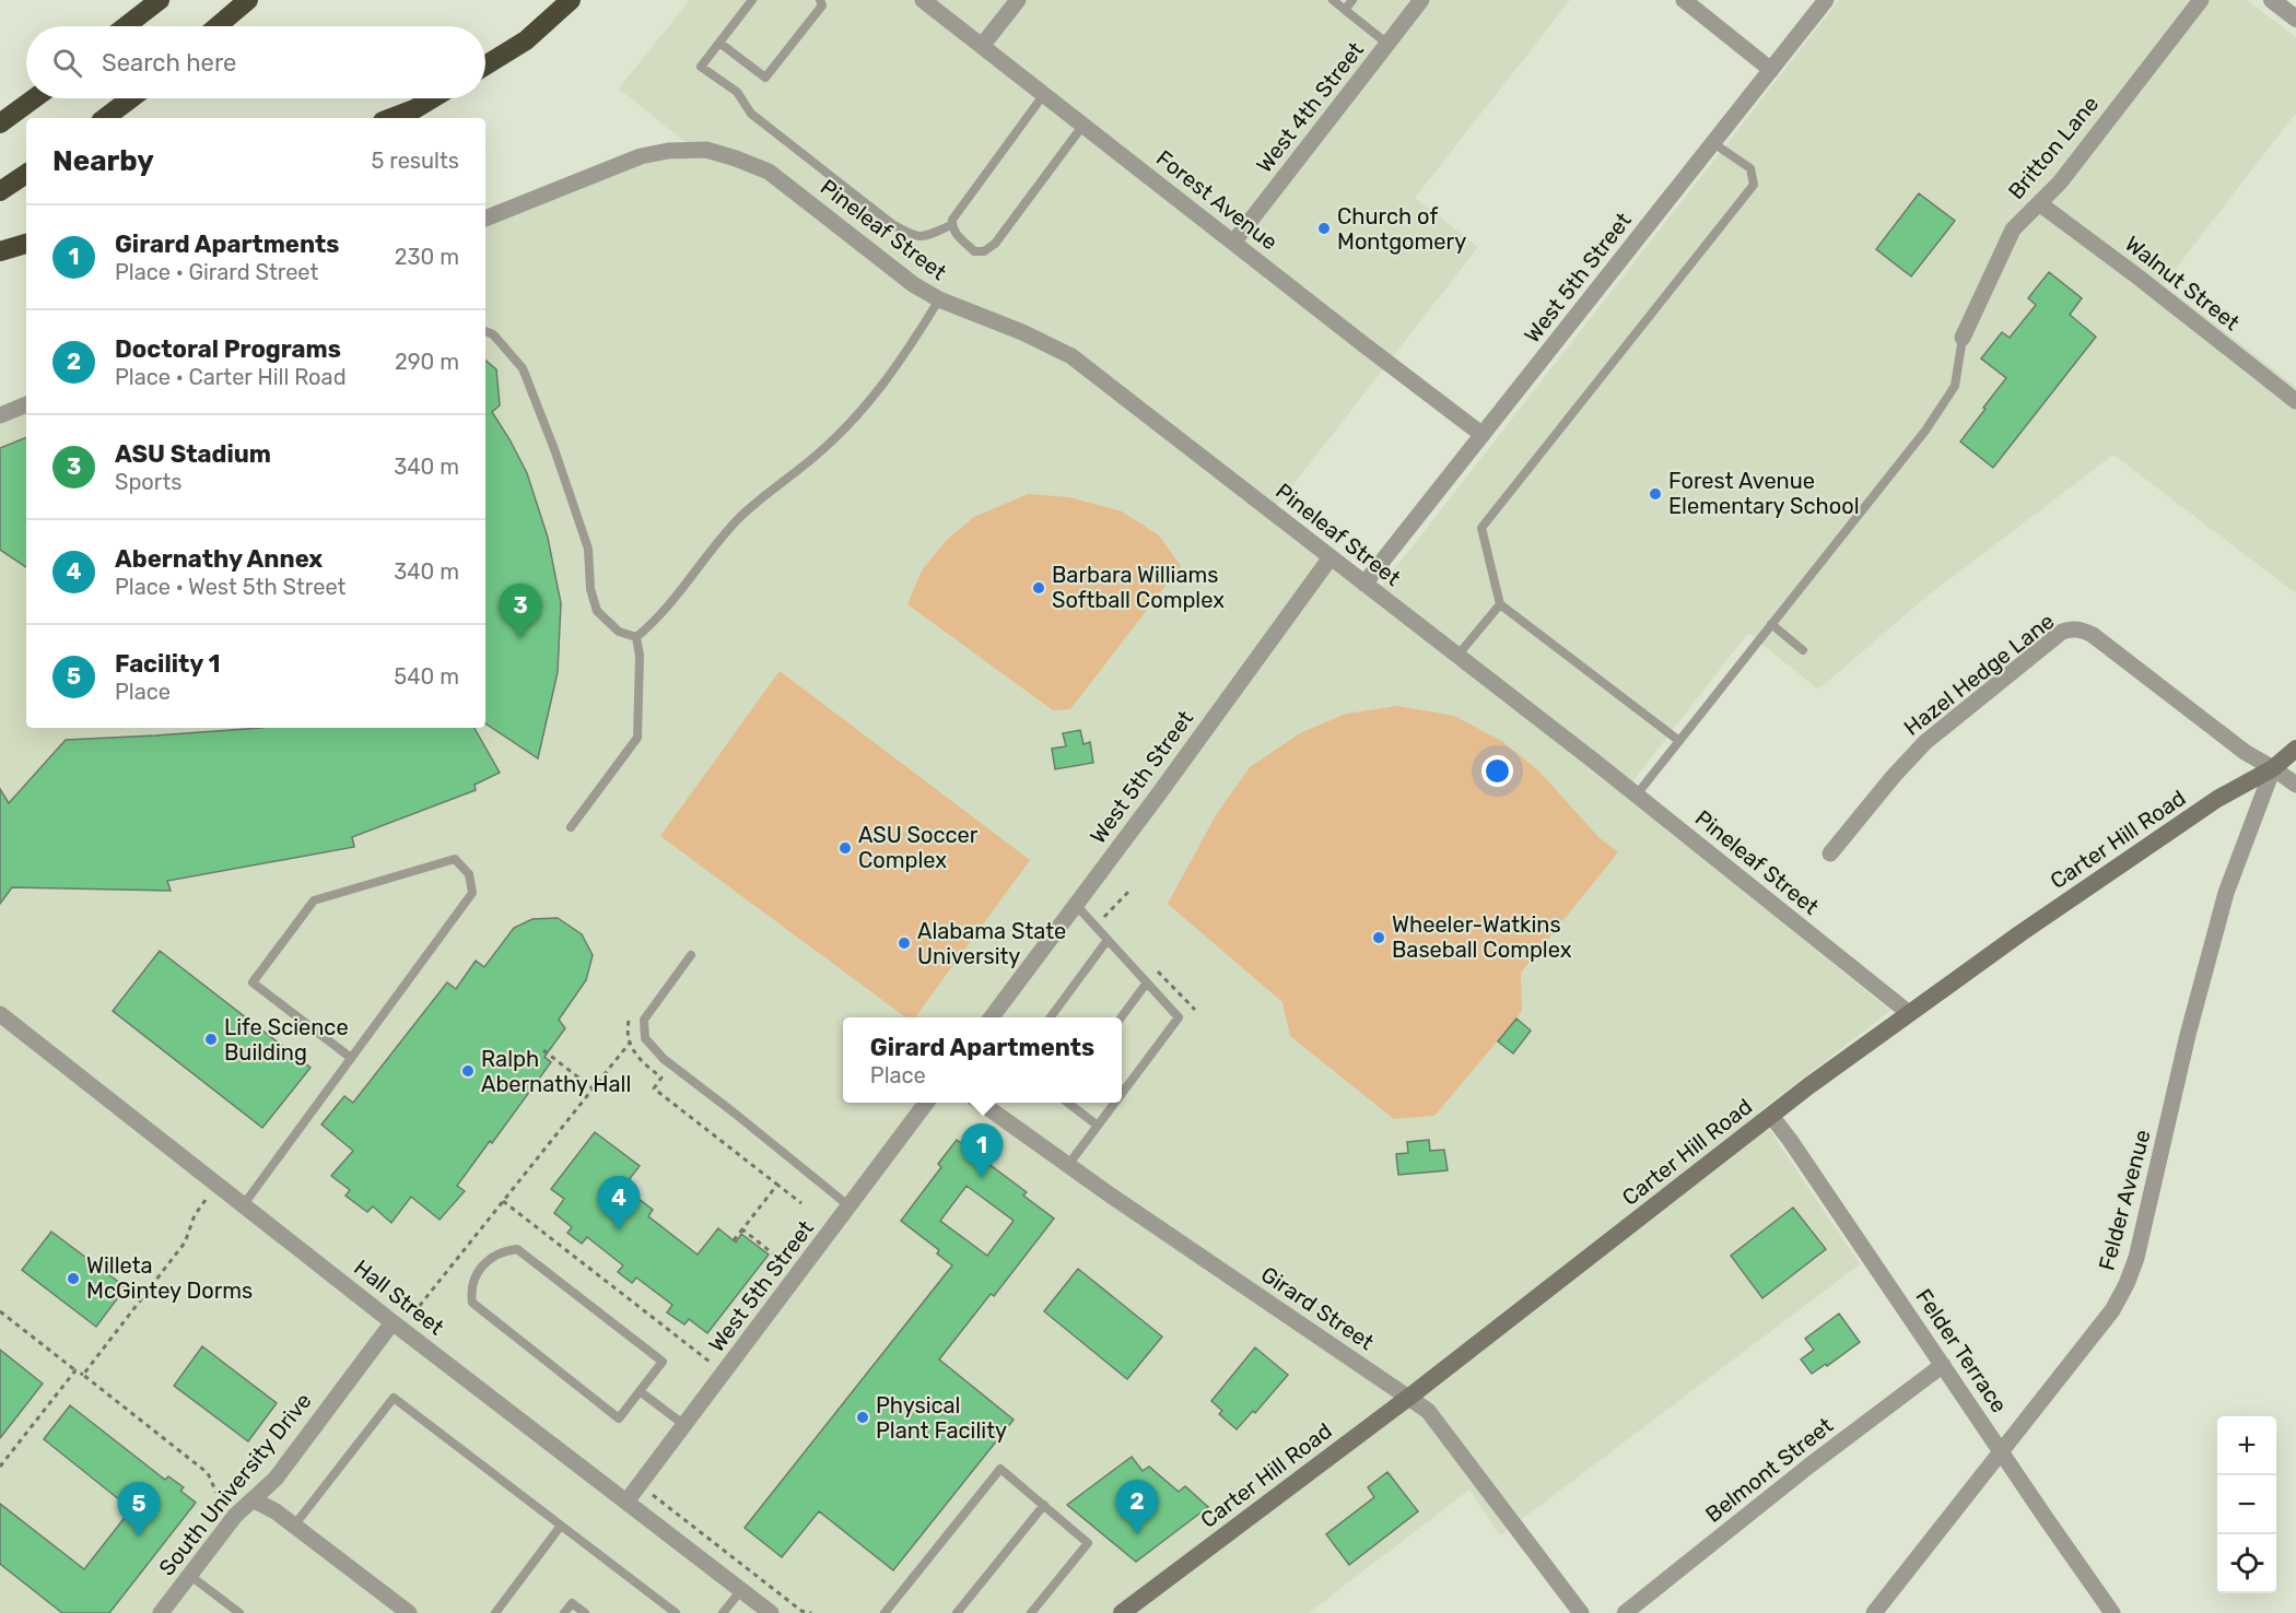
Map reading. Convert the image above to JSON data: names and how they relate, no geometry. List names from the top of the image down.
{
  "streets": {
    "main road": ["Carter Hill Road"],
    "street": [
      "West 4th Street",
      "Britton Lane",
      "Forest Avenue",
      "Pineleaf Street",
      "West 5th Street",
      "Walnut Street",
      "Hazel Hedge Lane",
      "Felder Avenue",
      "Hall Street",
      "Girard Street",
      "Felder Terrace",
      "Belmont Street",
      "South University Drive"
    ]
  },
  "crossings": [
    ["West 4th Street", "Forest Avenue"],
    ["Britton Lane", "Walnut Street"],
    ["Forest Avenue", "West 5th Street"],
    ["Pineleaf Street", "West 5th Street"],
    ["Pineleaf Street", "Carter Hill Road"],
    ["West 5th Street", "Hall Street"],
    ["Hazel Hedge Lane", "Carter Hill Road"],
    ["Hazel Hedge Lane", "Felder Avenue"],
    ["Carter Hill Road", "Felder Avenue"],
    ["Carter Hill Road", "Girard Street"],
    ["Carter Hill Road", "Felder Terrace"],
    ["Felder Avenue", "Felder Terrace"],
    ["Hall Street", "South University Drive"],
    ["Felder Terrace", "Belmont Street"]
  ],
  "places": [
    "Church of Montgomery",
    "Forest Avenue Elementary School",
    "Barbara Williams Softball Complex",
    "ASU Soccer Complex",
    "Wheeler-Watkins Baseball Complex",
    "Alabama State University",
    "Life Science Building",
    "Ralph Abernathy Hall",
    "Willeta McGintey Dorms",
    "Physical Plant Facility"
  ],
  "page": {
    "search": "Search here",
    "heading": ["Nearby", "5 results"],
    "list": [
      {
        "mark": "1",
        "name": "Girard Apartments",
        "note": "Place · Girard Street",
        "value": "230 m"
      },
      {
        "mark": "2",
        "name": "Doctoral Programs",
        "note": "Place · Carter Hill Road",
        "value": "290 m"
      },
      {
        "mark": "3",
        "name": "ASU Stadium",
        "note": "Sports",
        "value": "340 m"
      },
      {
        "mark": "4",
        "name": "Abernathy Annex",
        "note": "Place · West 5th Street",
        "value": "340 m"
      },
      {
        "mark": "5",
        "name": "Facility 1",
        "note": "Place",
        "value": "540 m"
      }
    ],
    "pins": [
      "3",
      "1",
      "4",
      "2",
      "5"
    ],
    "popup": ["Girard Apartments", "Place"],
    "map_buttons": ["+", "−"]
  }
}
